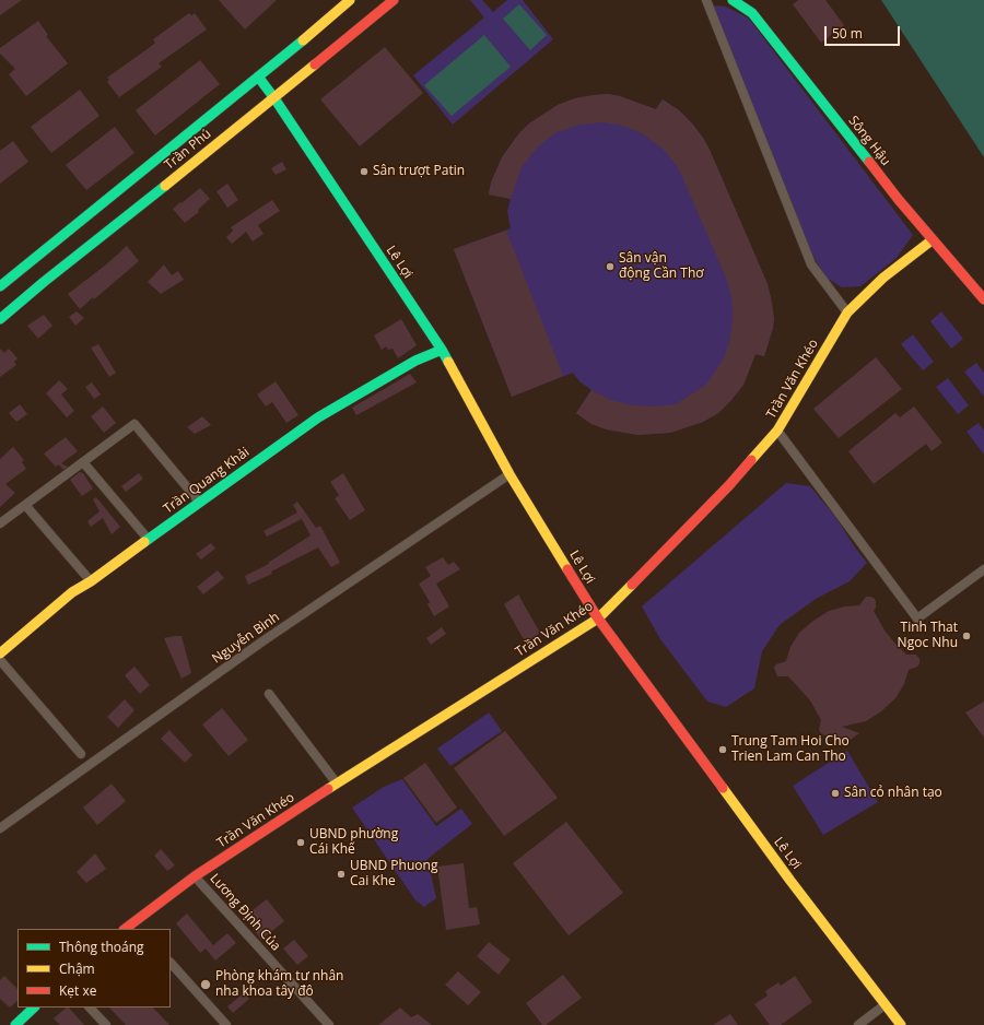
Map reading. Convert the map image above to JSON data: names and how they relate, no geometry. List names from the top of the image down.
{
  "streets": {
    "street": [
      "Sông Hậu",
      "Trần Phú",
      "Lê Lợi",
      "Trần Văn Khéo",
      "Trần Quang Khải",
      "Nguyễn Bình",
      "Lương Định Của"
    ]
  },
  "crossings": [
    ["Sông Hậu", "Trần Văn Khéo"],
    ["Trần Phú", "Lê Lợi"],
    ["Lê Lợi", "Trần Văn Khéo"],
    ["Lê Lợi", "Trần Quang Khải"],
    ["Lê Lợi", "Nguyễn Bình"],
    ["Trần Văn Khéo", "Lương Định Của"]
  ],
  "places": [
    "Sân trượt Patin",
    "Sân vận động Cần Thơ",
    "Tinh That Ngoc Nhu",
    "Trung Tam Hoi Cho Trien Lam Can Tho",
    "Sân cỏ nhân tạo",
    "UBND phường Cái Khế",
    "UBND Phuong Cai Khe",
    "Phòng khám tư nhân nha khoa tây đô"
  ],
  "legend": ["Thông thoáng", "Chậm", "Kẹt xe"],
  "scale_bar": "50 m"
}
